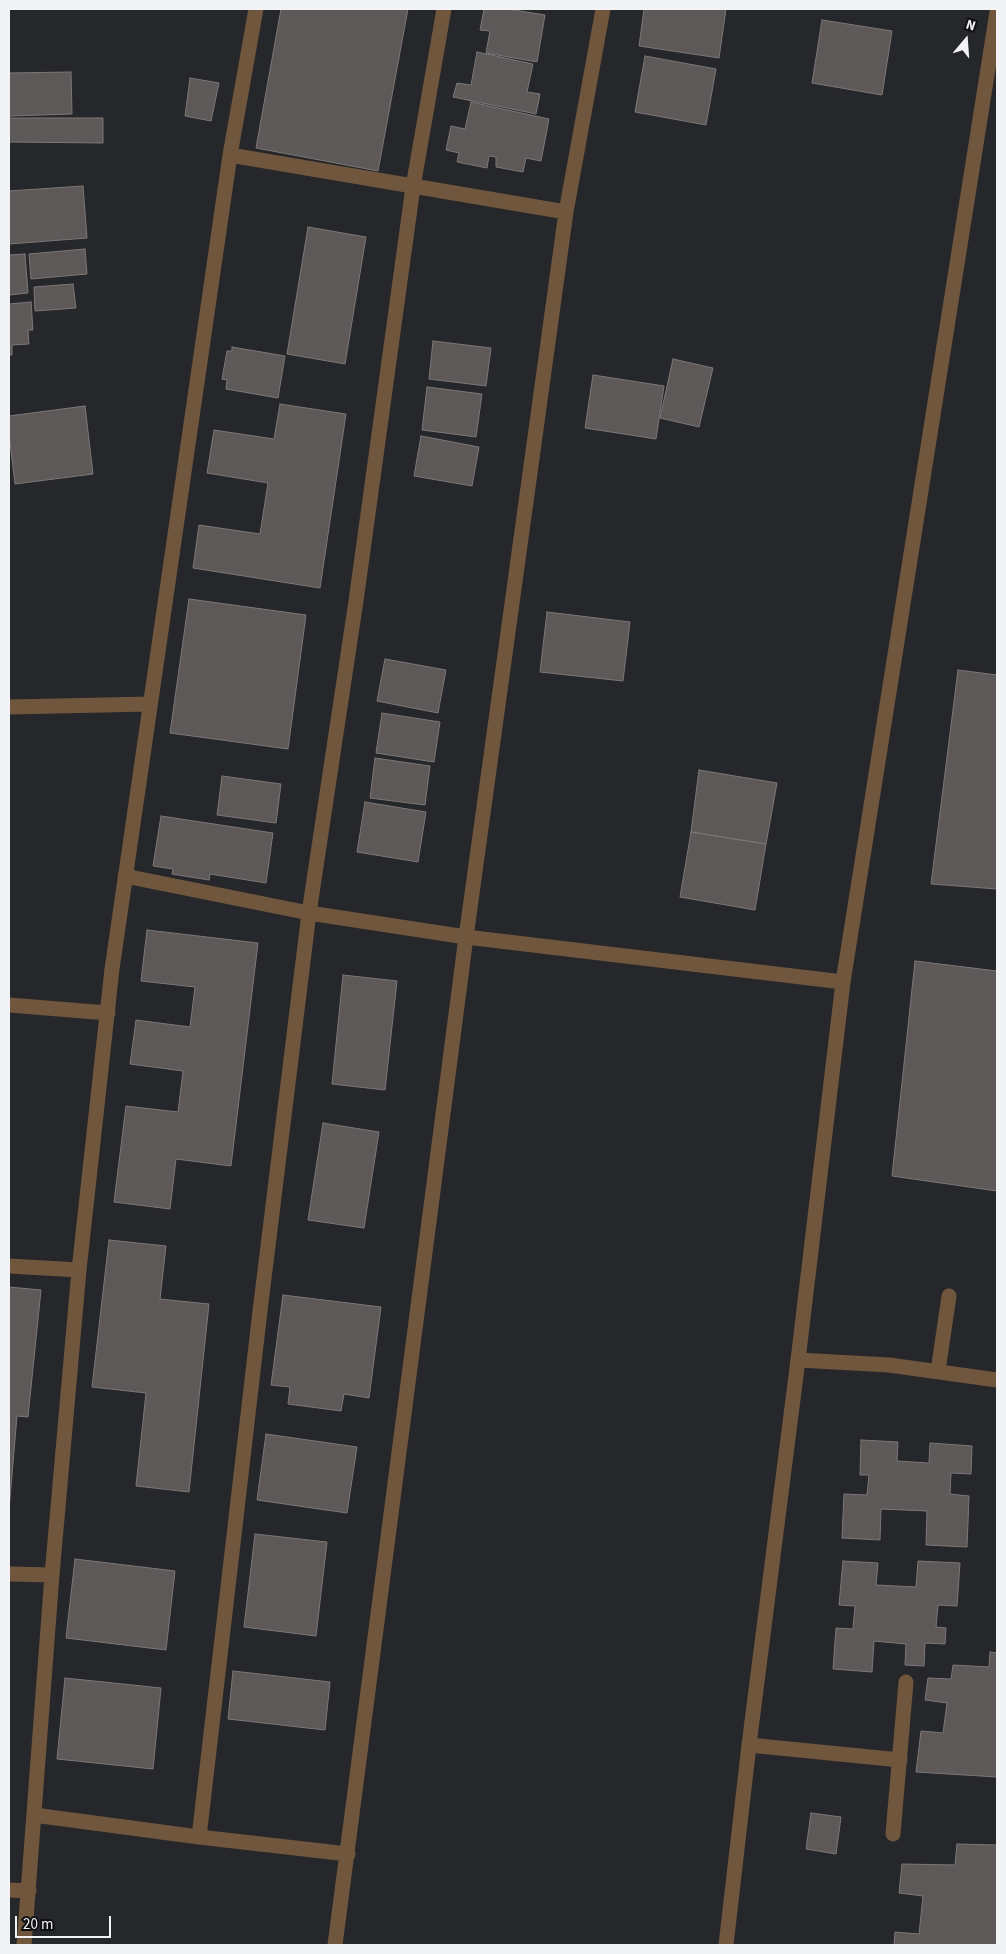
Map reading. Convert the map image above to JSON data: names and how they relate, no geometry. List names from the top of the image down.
{
  "scale_bar": "20 m",
  "north": "top"
}
